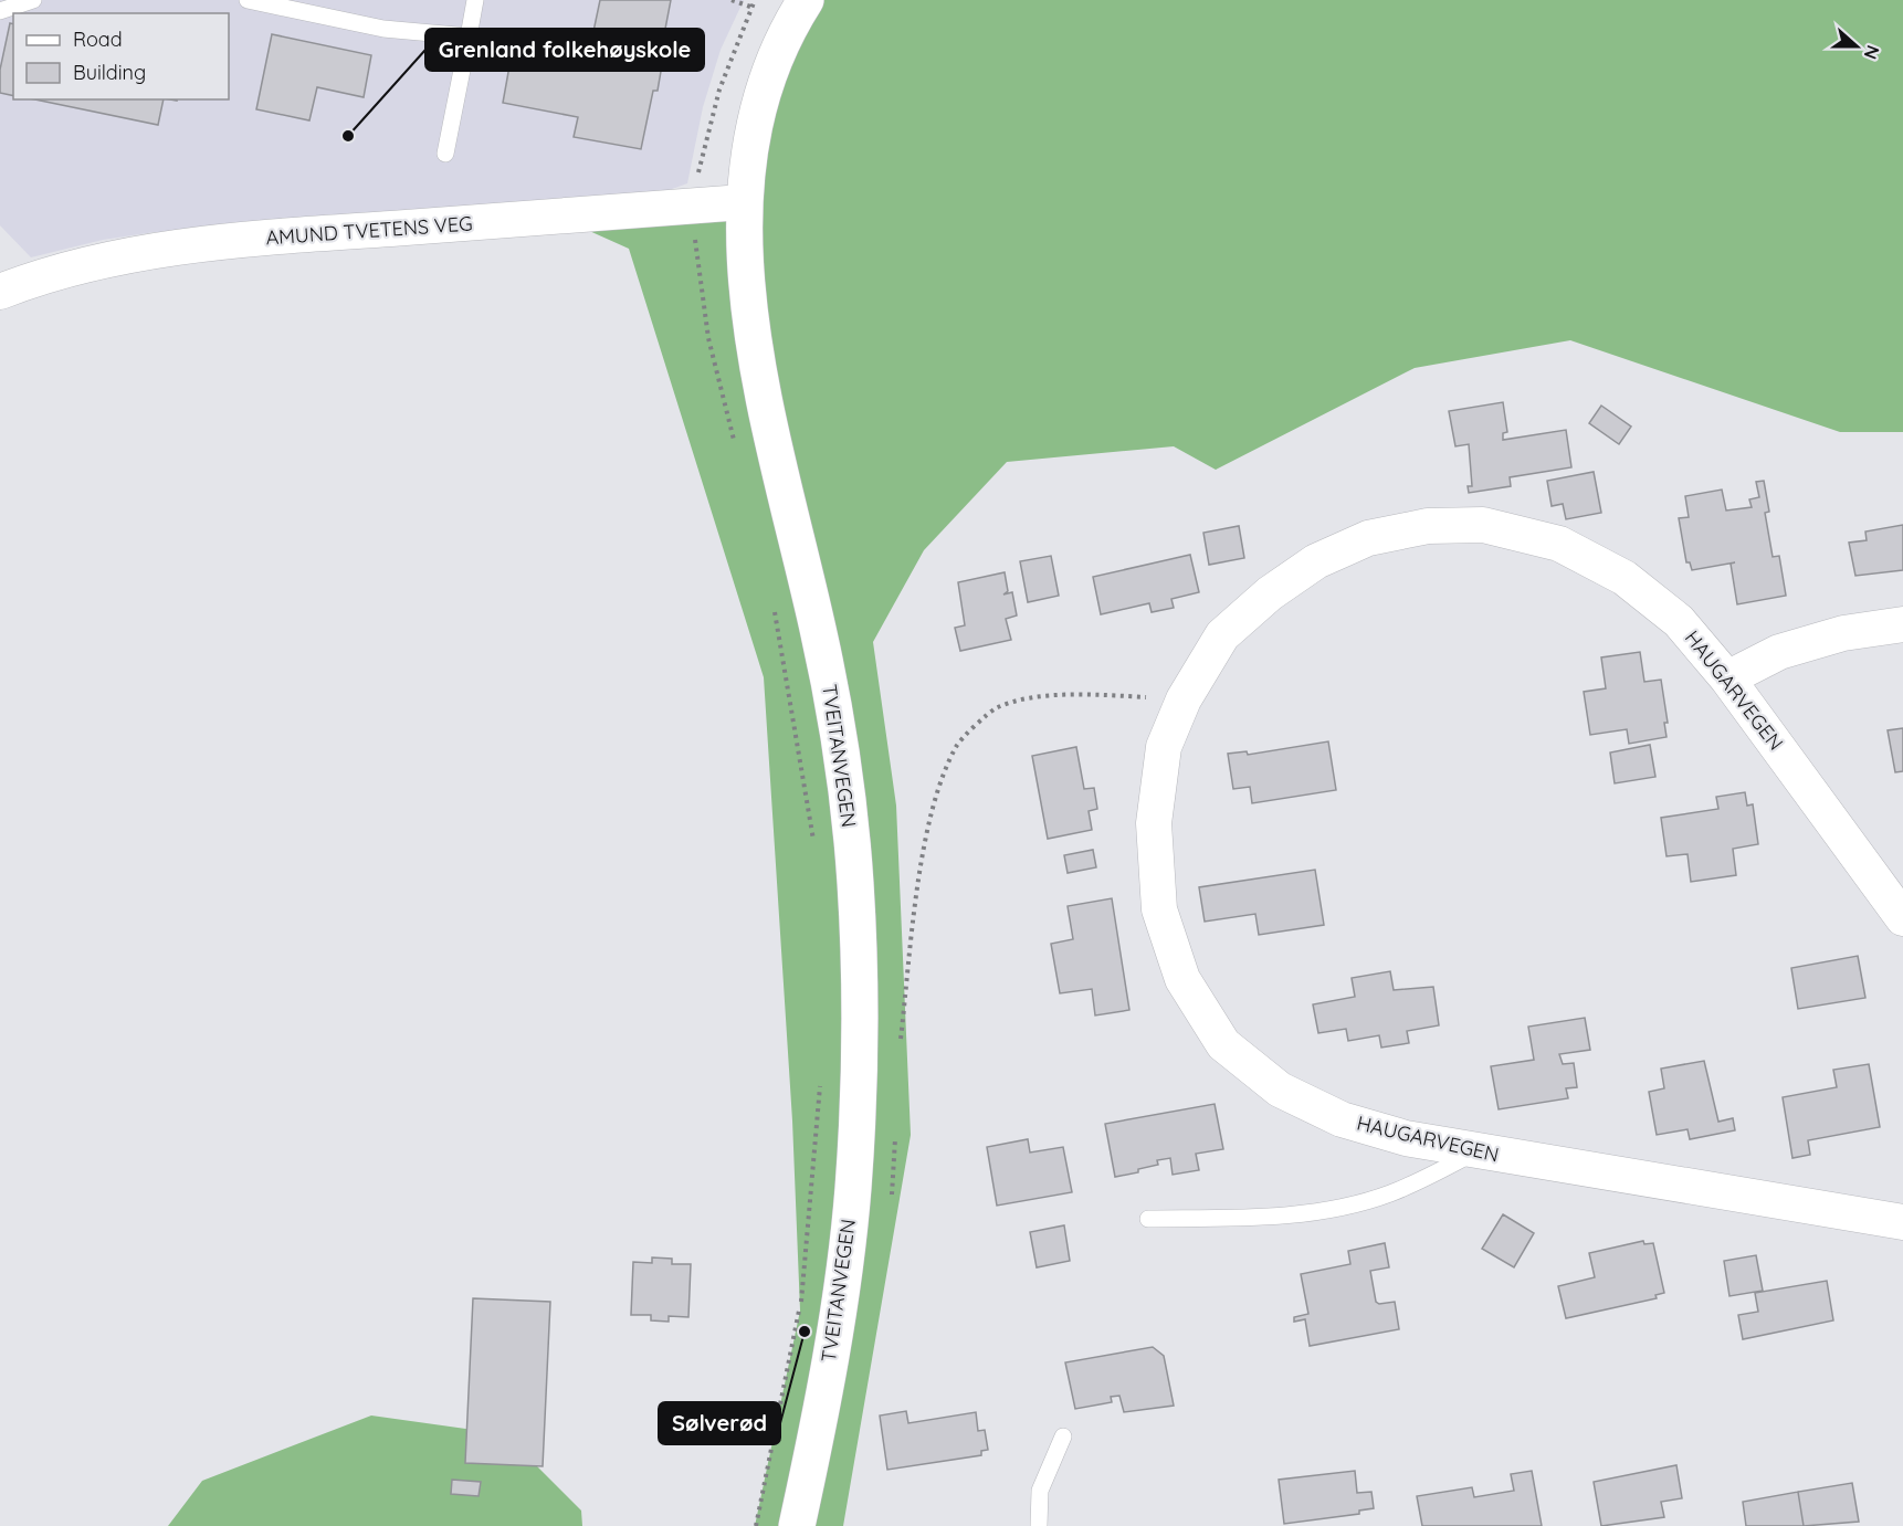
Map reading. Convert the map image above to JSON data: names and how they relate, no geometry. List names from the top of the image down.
{
  "streets": {
    "main road": ["TVEITANVEGEN"],
    "street": ["AMUND TVETENS VEG", "HAUGARVEGEN"]
  },
  "crossings": [
    ["AMUND TVETENS VEG", "TVEITANVEGEN"]
  ],
  "places": ["Grenland folkehøyskole", "Sølverød"],
  "legend": ["Road", "Building"],
  "north": "right"
}
